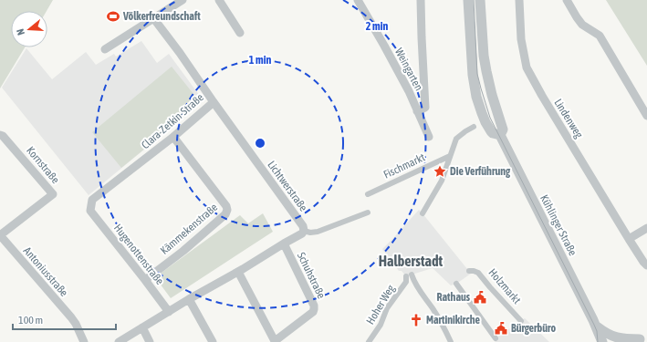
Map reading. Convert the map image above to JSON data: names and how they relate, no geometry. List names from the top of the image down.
{
  "streets": {
    "street": [
      "Weingarten",
      "Lindenweg",
      "Clara-Zetkin-Straße",
      "Kornstraße",
      "Fischmarkt",
      "Lichtwerstraße",
      "Kühlinger Straße",
      "Kämmekenstraße",
      "Hugenottenstraße",
      "Antoniusstraße",
      "Schuhstraße",
      "Holzmarkt",
      "Hoher Weg"
    ]
  },
  "crossings": [
    ["Clara-Zetkin-Straße", "Lichtwerstraße"],
    ["Clara-Zetkin-Straße", "Kämmekenstraße"],
    ["Clara-Zetkin-Straße", "Hugenottenstraße"],
    ["Kornstraße", "Antoniusstraße"],
    ["Lichtwerstraße", "Schuhstraße"],
    ["Kämmekenstraße", "Hugenottenstraße"],
    ["Hugenottenstraße", "Schuhstraße"]
  ],
  "districts": ["Halberstadt"],
  "places": {
    "sports": ["Völkerfreundschaft"],
    "place": ["Die Verführung"],
    "public building": ["Rathaus", "Bürgerbüro"],
    "church": ["Martinikirche"]
  },
  "scale_bar": "100 m",
  "north": "left",
  "rings": ["2 min", "1 min"]
}
